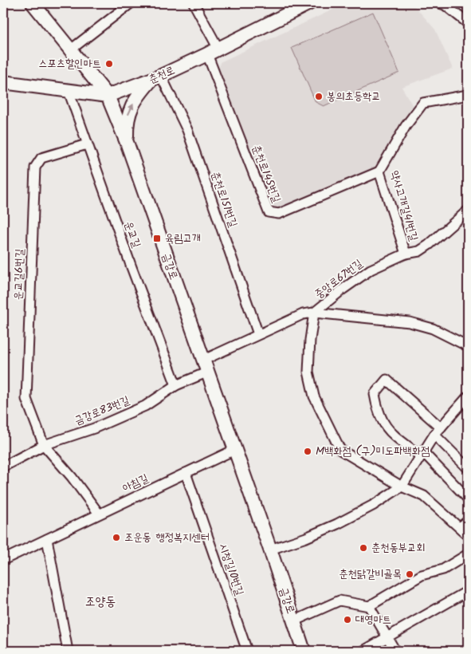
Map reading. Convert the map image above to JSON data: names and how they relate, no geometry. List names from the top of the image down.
{
  "streets": {
    "street": [
      "춘천로",
      "춘천로145번길",
      "춘천로151번길",
      "약사고개길41번길",
      "운교길",
      "금강로",
      "운교길6번길",
      "중앙로67번길",
      "금강로83번길",
      "아침길",
      "시청길10번길"
    ]
  },
  "crossings": [
    ["춘천로", "춘천로145번길"],
    ["춘천로", "춘천로151번길"],
    ["춘천로", "운교길"],
    ["춘천로", "금강로"],
    ["춘천로145번길", "약사고개길41번길"],
    ["춘천로151번길", "금강로83번길"],
    ["약사고개길41번길", "중앙로67번길"],
    ["운교길", "운교길6번길"],
    ["운교길", "금강로83번길"],
    ["금강로", "금강로83번길"],
    ["금강로", "아침길"],
    ["운교길6번길", "금강로83번길"],
    ["운교길6번길", "아침길"],
    ["중앙로67번길", "금강로83번길"],
    ["아침길", "시청길10번길"]
  ],
  "districts": ["조양동"],
  "places": {
    "other": [
      "스포츠할인마트",
      "봉의초등학교",
      "M백화점 (구)미도파백화점",
      "조운동 행정복지센터",
      "춘천동부교회",
      "춘천닭갈비골목",
      "대영마트"
    ],
    "transit": ["육림고개"]
  }
}
